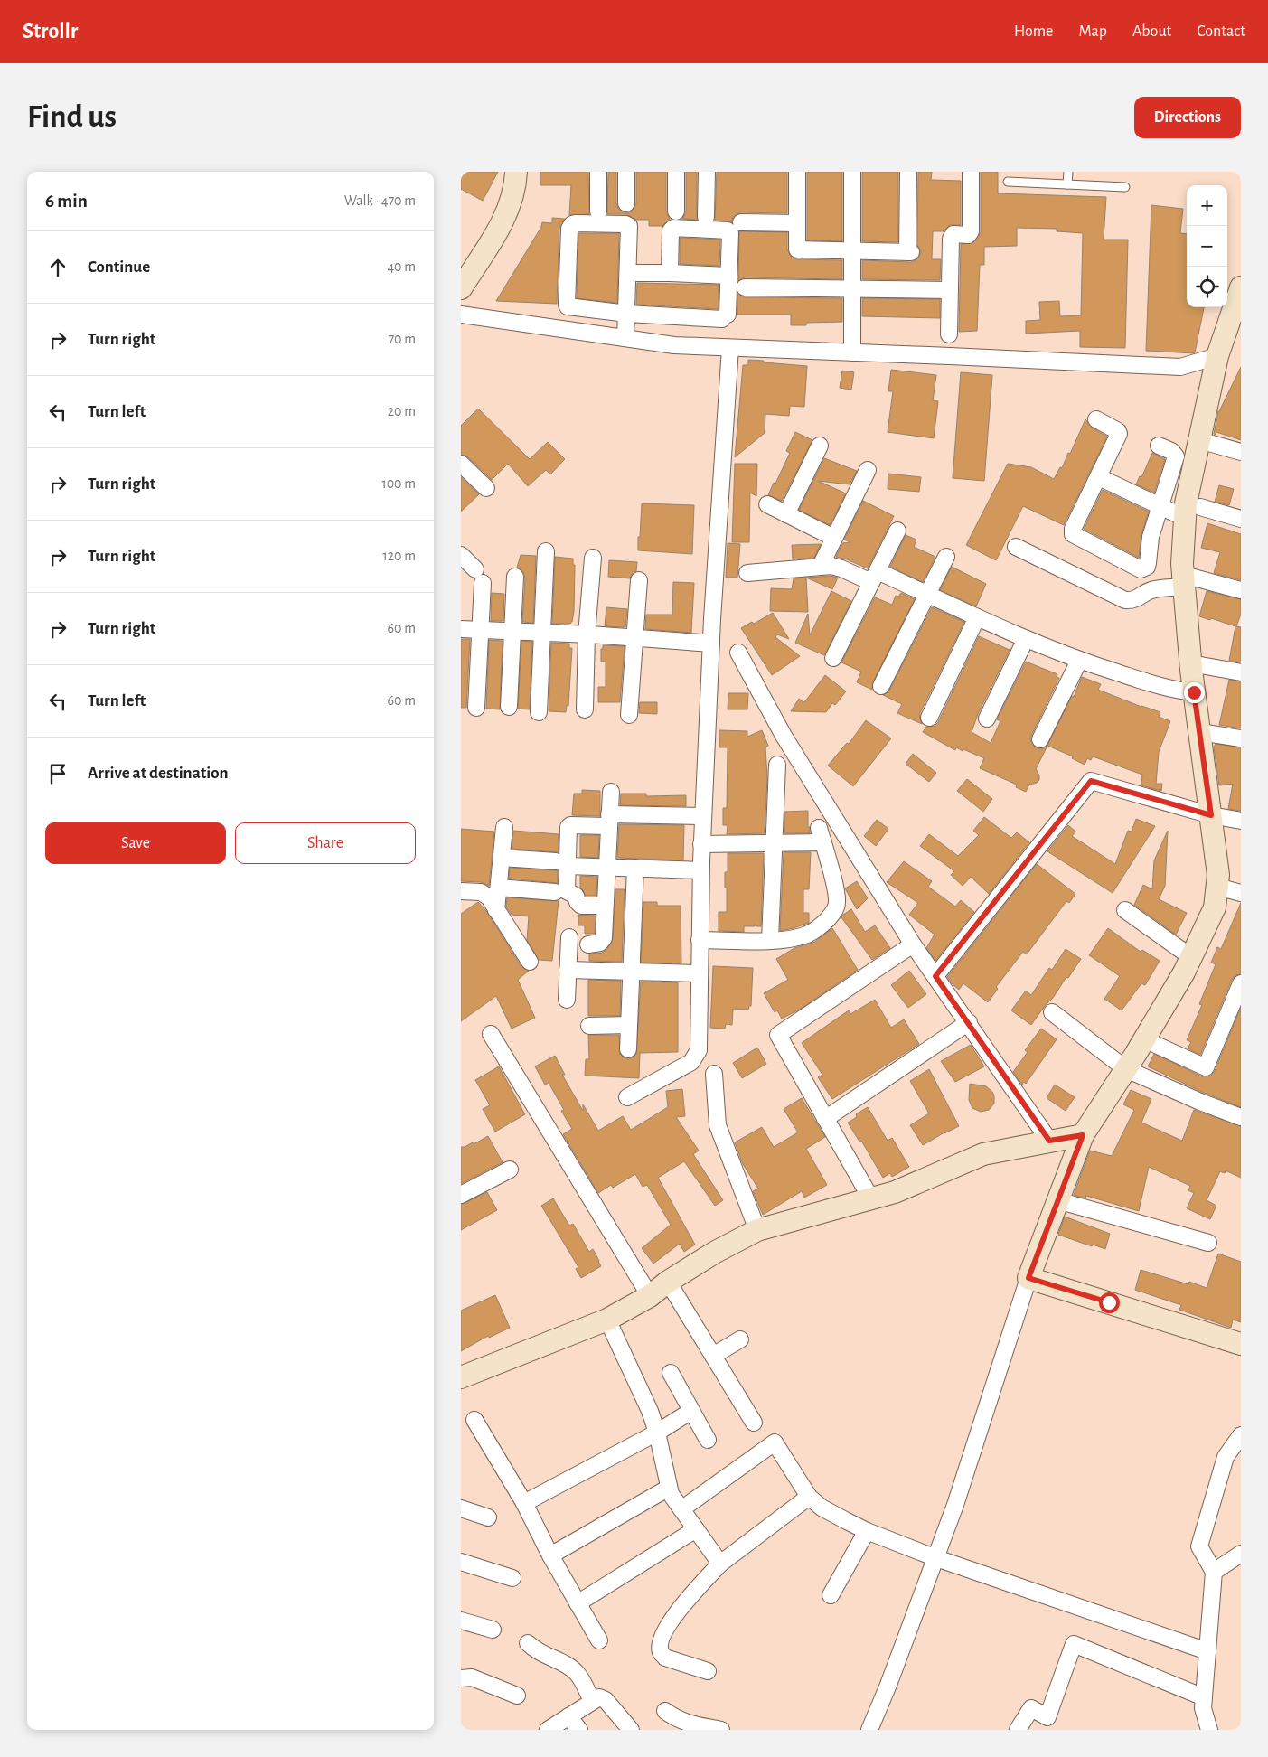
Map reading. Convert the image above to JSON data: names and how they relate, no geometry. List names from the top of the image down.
{
  "page": {
    "header": "Strollr",
    "nav": [
      "Home",
      "Map",
      "About",
      "Contact"
    ],
    "buttons": [
      "Directions",
      ["Save", "Share"]
    ],
    "title": "Find us",
    "heading": ["6 min", "Walk · 470 m"],
    "map_buttons": ["+", "−"],
    "list": [
      ["Continue", "40 m"],
      ["Turn right", "70 m"],
      ["Turn left", "20 m"],
      ["Turn right", "100 m"],
      ["Turn right", "120 m"],
      ["Turn right", "60 m"],
      ["Turn left", "60 m"],
      "Arrive at destination"
    ]
  }
}
